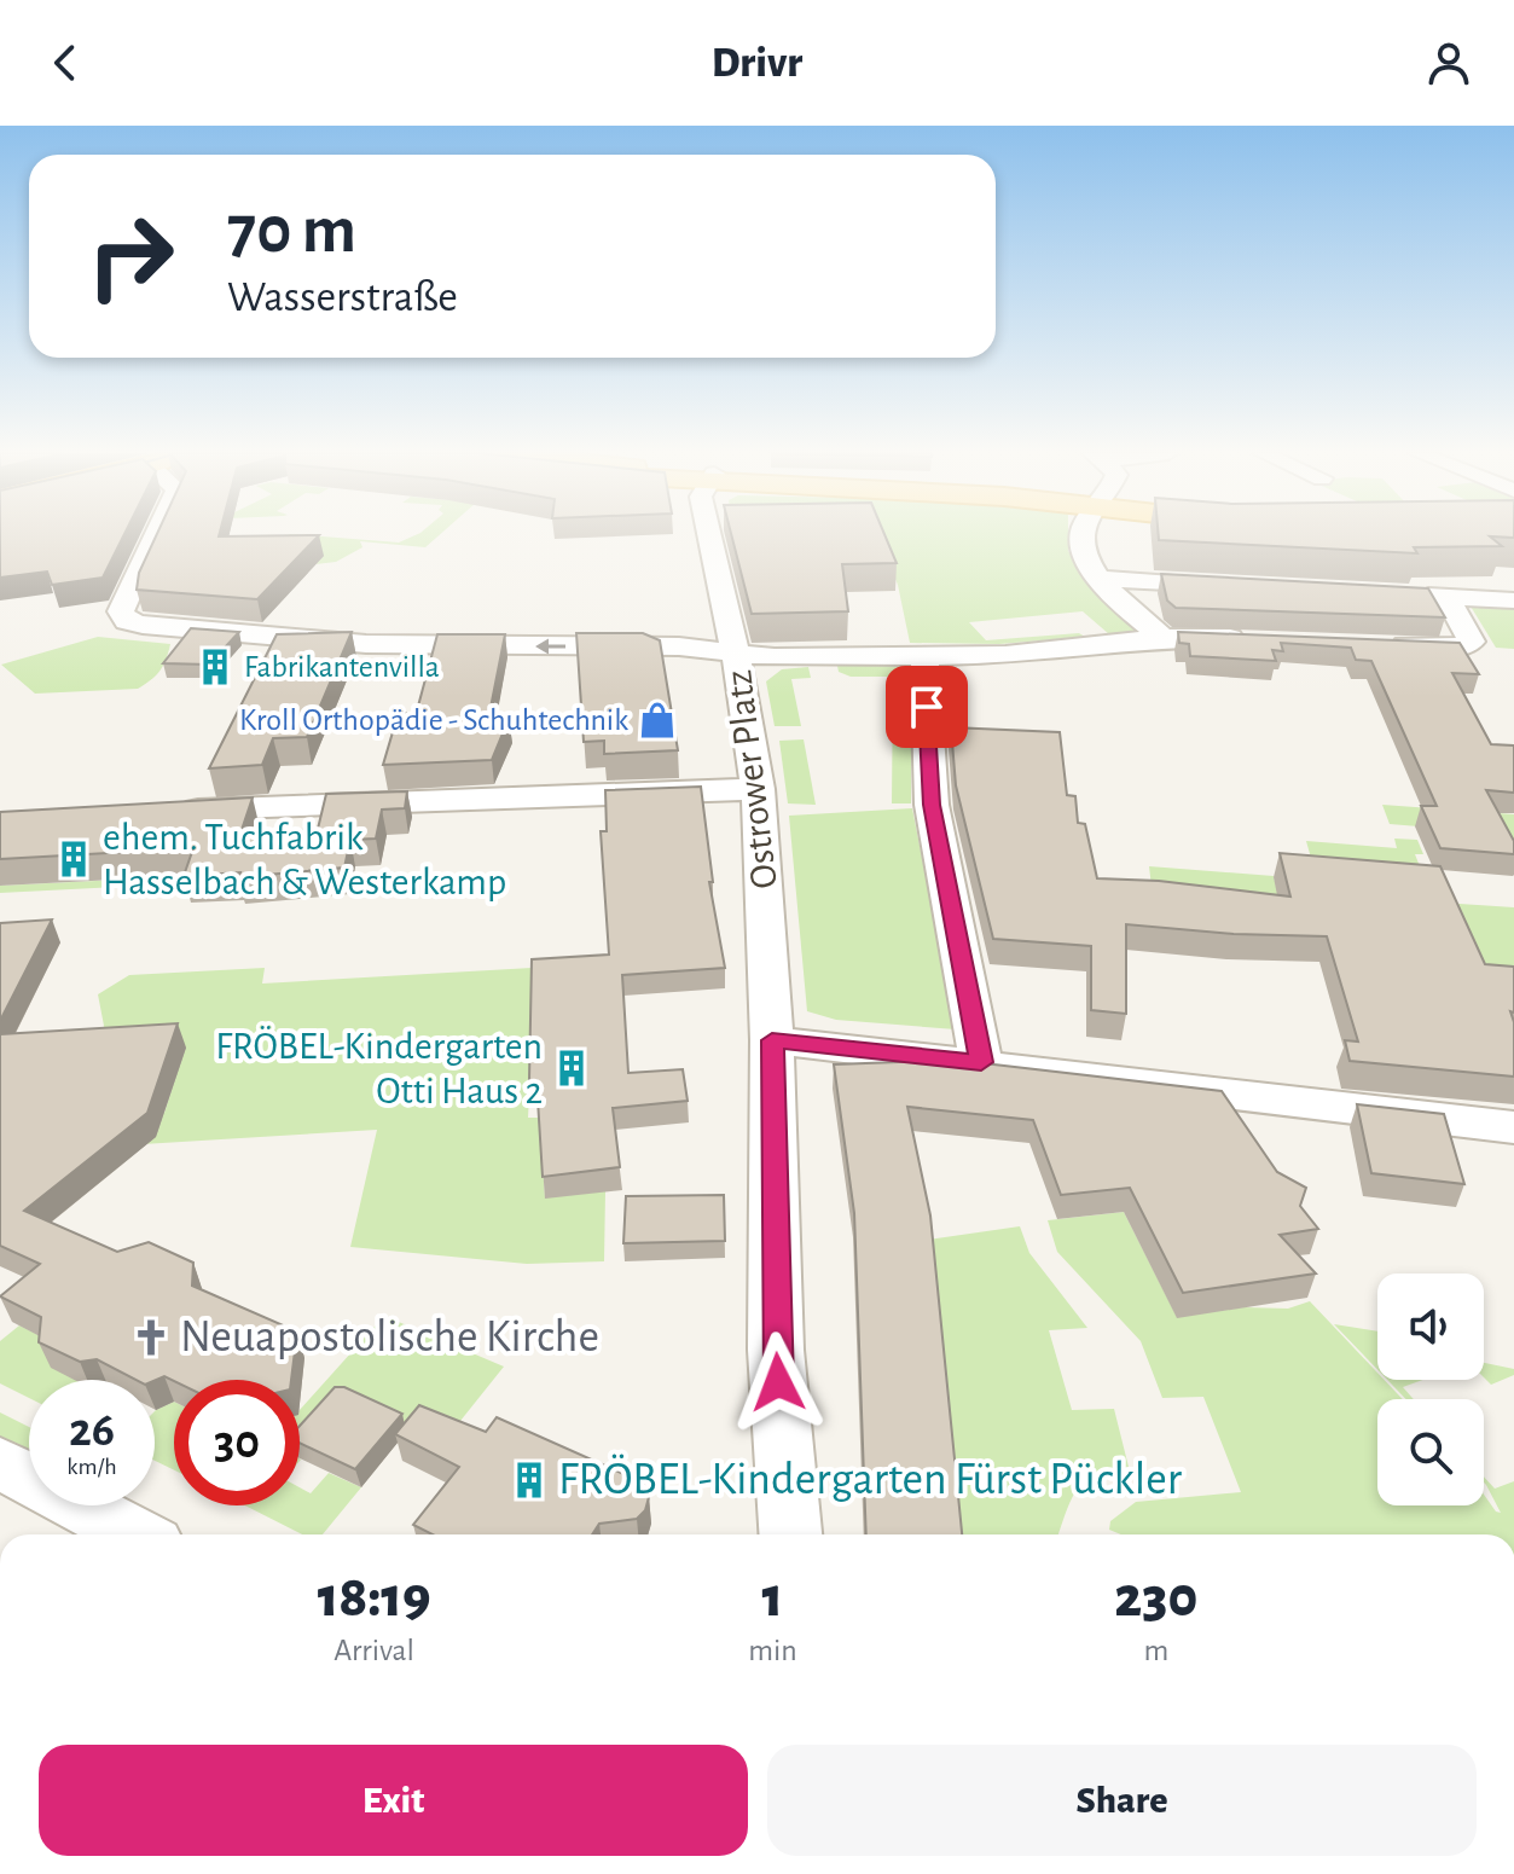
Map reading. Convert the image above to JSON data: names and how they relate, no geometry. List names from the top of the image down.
{
  "streets": {
    "street": ["Ostrower Platz"]
  },
  "places": {
    "building": [
      "Fabrikantenvilla",
      "ehem. Tuchfabrik Hasselbach & Westerkamp",
      "FRÖBEL-Kindergarten Otti Haus 2",
      "FRÖBEL-Kindergarten Fürst Pückler"
    ],
    "shop": ["Kroll Orthopädie - Schuhtechnik"],
    "church": ["Neuapostolische Kirche"]
  },
  "page": {
    "header": "Drivr",
    "turn": ["70 m", "Wasserstraße"],
    "speed": "26 km/h",
    "limit": "30",
    "eta": [
      "18:19",
      "Arrival",
      "1",
      "min",
      "230",
      "m"
    ],
    "buttons": ["Exit", "Share"]
  }
}
